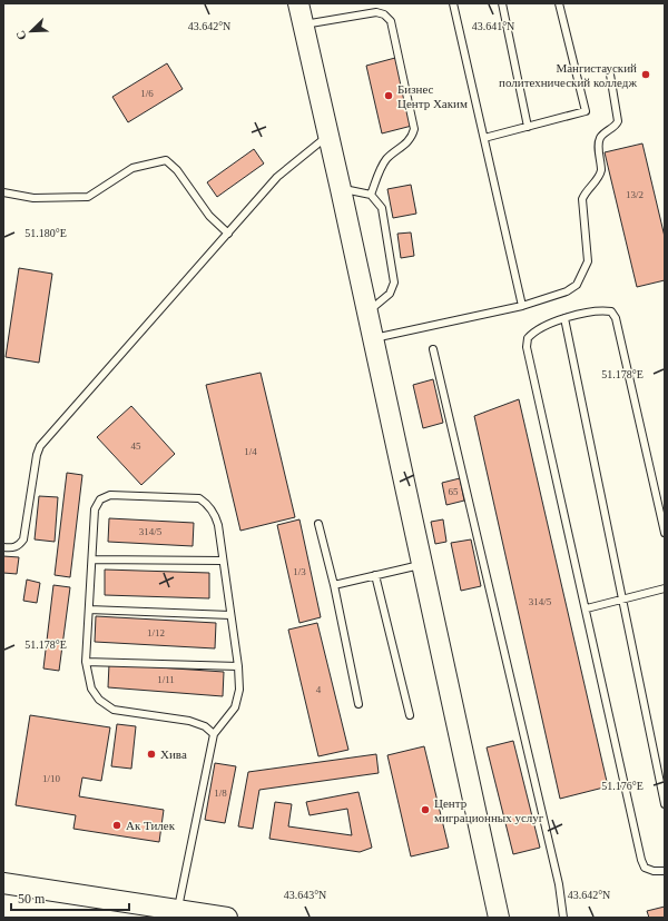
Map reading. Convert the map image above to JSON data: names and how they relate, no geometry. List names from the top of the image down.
{
  "places": [
    "Мангистауский политехнический колледж",
    "Бизнес Центр Хаким",
    "Хива",
    "Центр миграционных услуг",
    "Ак Тилек"
  ],
  "house_numbers": [
    "1/6",
    "13/2",
    "45",
    "1/4",
    "65",
    "314/5",
    "1/3",
    "314/5",
    "1/12",
    "1/11",
    "4",
    "1/10",
    "1/8"
  ],
  "scale_bar": "50 m",
  "north": "bottom left",
  "coordinates": [
    "43.642°N",
    "43.641°N",
    "51.180°E",
    "51.178°E",
    "51.176°E",
    "43.643°N"
  ]
}
